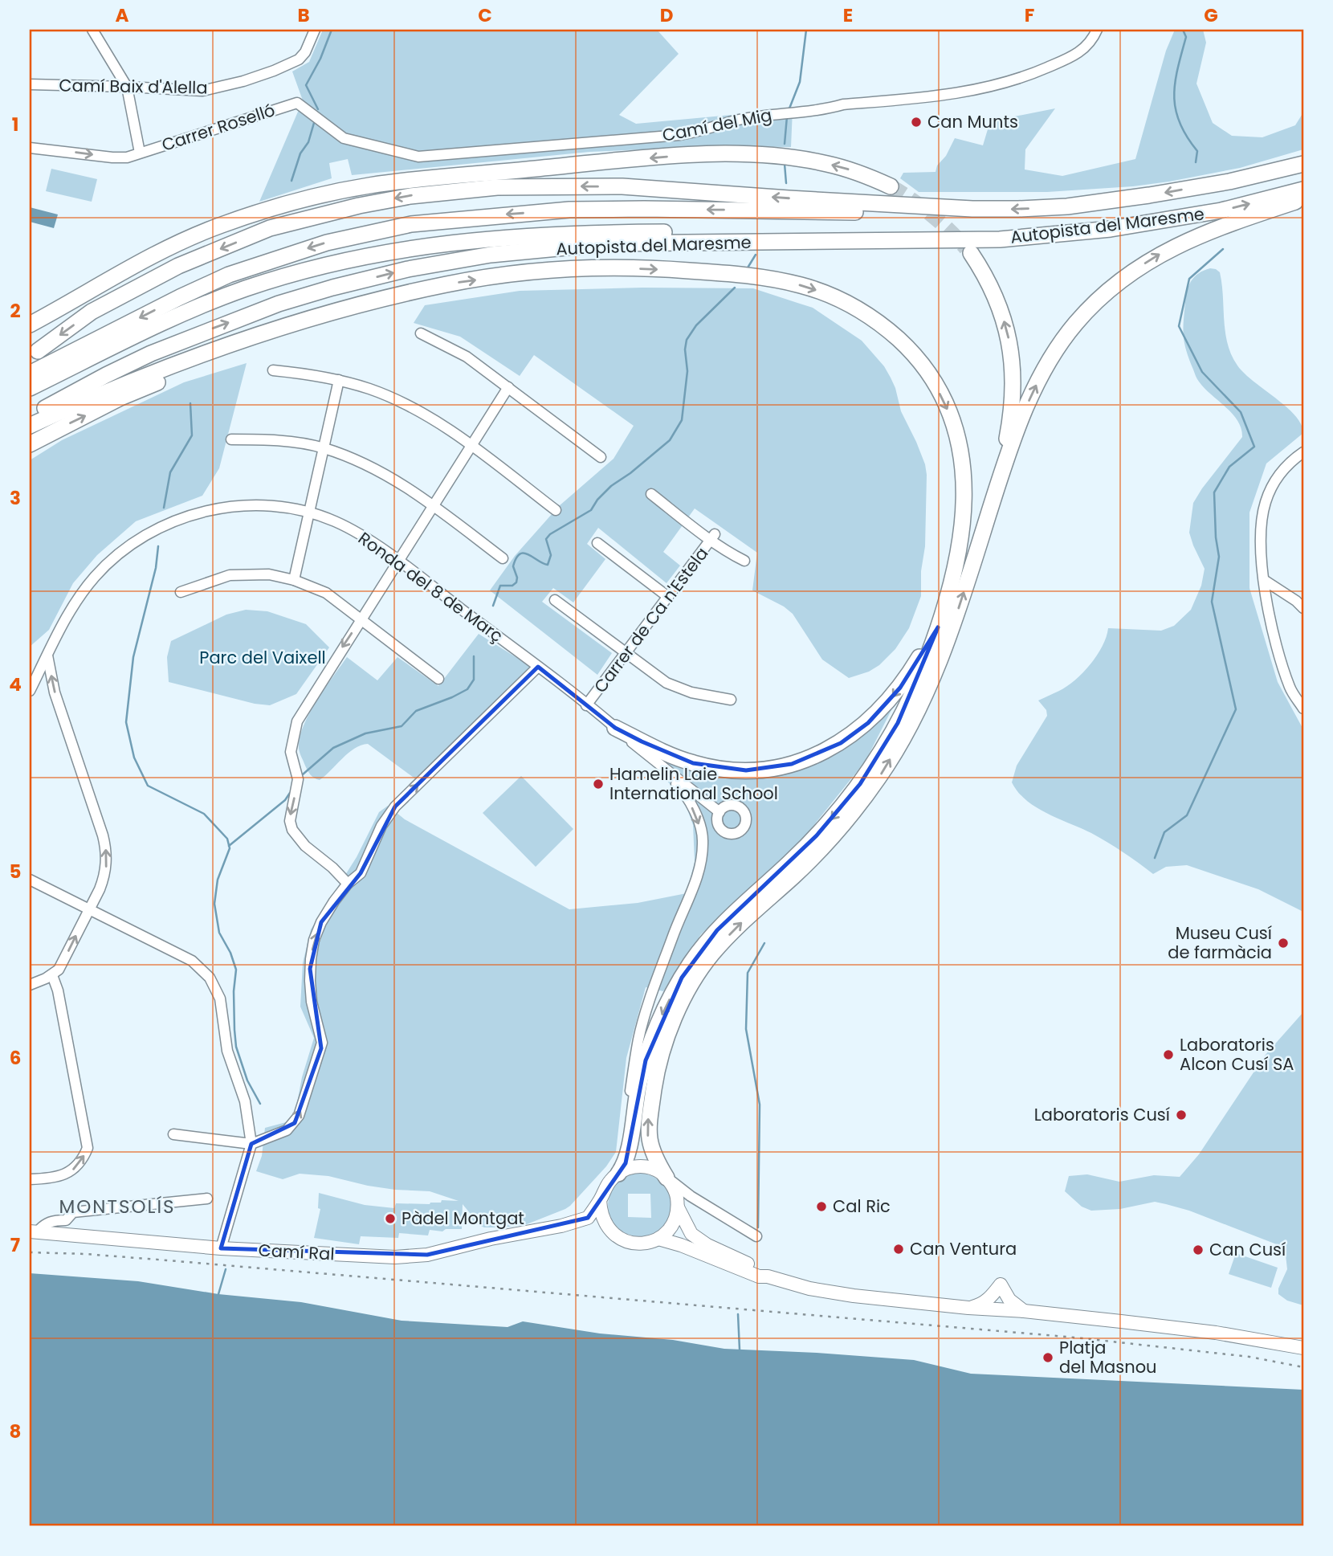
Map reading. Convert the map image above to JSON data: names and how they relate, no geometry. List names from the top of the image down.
{
  "streets": {
    "highway": ["Autopista del Maresme"],
    "main road": ["Camí Ral"],
    "street": [
      "Camí Baix d'Alella",
      "Camí del Mig",
      "Carrer Roselló",
      "Ronda del 8 de Març",
      "Carrer de Ca n'Estela"
    ]
  },
  "crossings": [
    ["Camí del Mig", "Carrer Roselló"],
    ["Ronda del 8 de Març", "Carrer de Ca n'Estela"]
  ],
  "one_way": ["Carrer Roselló"],
  "districts": ["MONTSOLÍS"],
  "parks": ["Parc del Vaixell"],
  "places": [
    "Can Munts",
    "Hamelin Laie International School",
    "Museu Cusí de farmàcia",
    "Laboratoris Alcon Cusí SA",
    "Laboratoris Cusí",
    "Cal Ric",
    "Pàdel Montgat",
    "Can Ventura",
    "Can Cusí",
    "Platja del Masnou"
  ],
  "grid": {
    "columns": [
      "A",
      "B",
      "C",
      "D",
      "E",
      "F",
      "G"
    ],
    "rows": [
      "1",
      "2",
      "3",
      "4",
      "5",
      "6",
      "7",
      "8"
    ]
  }
}
